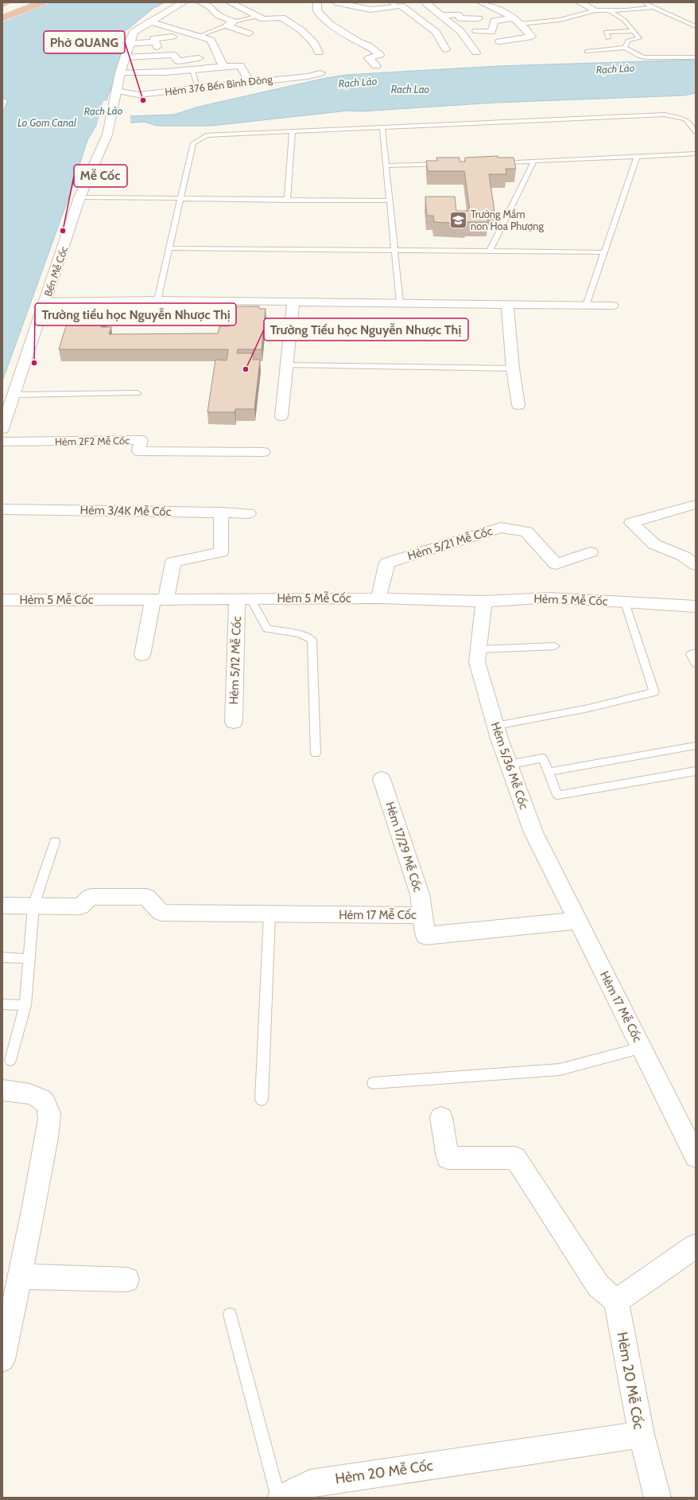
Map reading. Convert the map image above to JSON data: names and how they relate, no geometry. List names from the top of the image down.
{
  "streets": {
    "street": [
      "Hẻm 376 Bến Bình Đông",
      "Bến Mễ Cốc",
      "Hẻm 2F2 Mễ Cốc",
      "Hẻm 3/4K Mễ Cốc",
      "Hẻm 5/21 Mễ Cốc",
      "Hẻm 5 Mễ Cốc",
      "Hẻm 5/12 Mễ Cốc",
      "Hẻm 5/36 Mễ Cốc",
      "Hẻm 17/29 Mễ Cốc",
      "Hẻm 17 Mễ Cốc",
      "Hẻm 20 Mễ Cốc"
    ]
  },
  "crossings": [
    ["Hẻm 376 Bến Bình Đông", "Bến Mễ Cốc"],
    ["Hẻm 5/21 Mễ Cốc", "Hẻm 5 Mễ Cốc"],
    ["Hẻm 5 Mễ Cốc", "Hẻm 5/12 Mễ Cốc"],
    ["Hẻm 5 Mễ Cốc", "Hẻm 5/36 Mễ Cốc"],
    ["Hẻm 5/36 Mễ Cốc", "Hẻm 17 Mễ Cốc"],
    ["Hẻm 17/29 Mễ Cốc", "Hẻm 17 Mễ Cốc"]
  ],
  "water": ["Rạch Lào", "Rach Lao", "Lo Gom Canal"],
  "places": {
    "other": [
      "Phở QUANG",
      "Mễ Cốc",
      "Trường tiểu học Nguyễn Nhược Thị",
      "Trường Tiểu học Nguyễn Nhược Thị"
    ],
    "school or university": ["Trường Mầm non Hoa Phượng"]
  }
}
